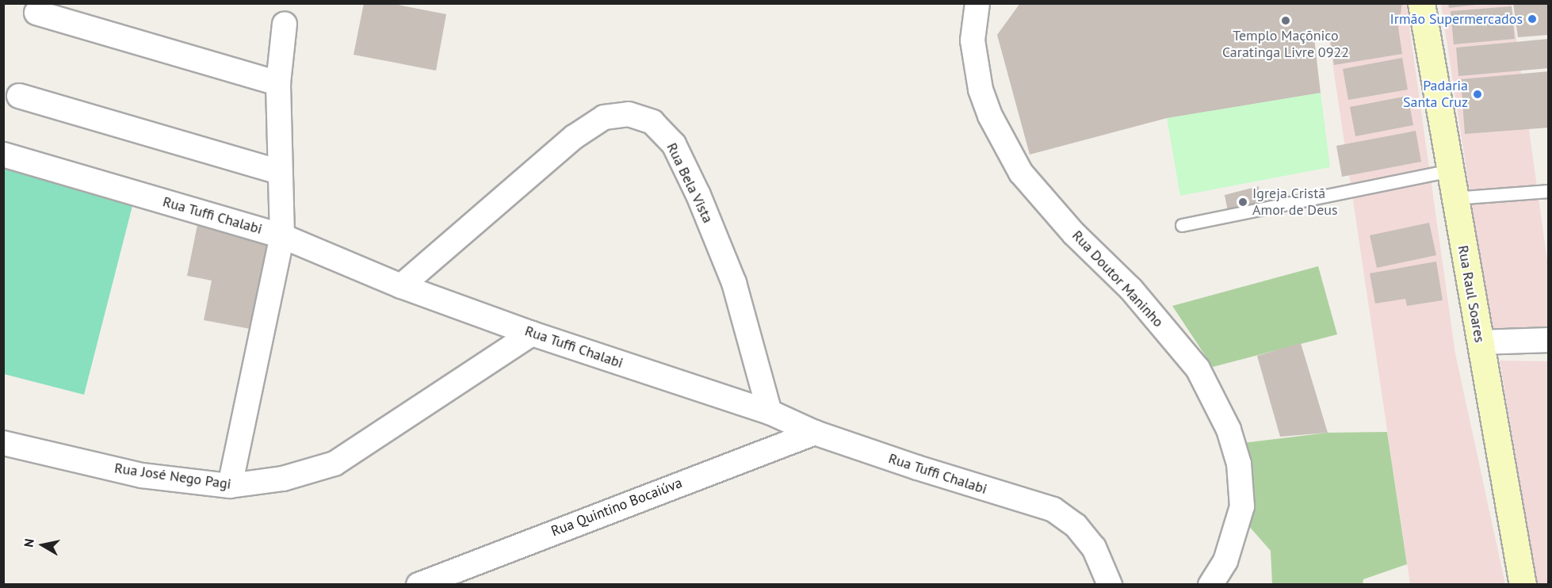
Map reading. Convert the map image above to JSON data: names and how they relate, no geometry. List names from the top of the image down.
{
  "streets": {
    "main road": ["Rua Raul Soares"],
    "street": [
      "Rua Bela Vista",
      "Rua Tuffi Chalabi",
      "Rua Doutor Maninho",
      "Rua José Nego Pagi",
      "Rua Quintino Bocaiúva"
    ]
  },
  "crossings": [
    ["Rua Bela Vista", "Rua Tuffi Chalabi"],
    ["Rua Tuffi Chalabi", "Rua José Nego Pagi"],
    ["Rua Tuffi Chalabi", "Rua Quintino Bocaiúva"]
  ],
  "places": [
    "Irmão Supermercados",
    "Templo Maçõnico Caratinga Livre 0922",
    "Padaria Santa Cruz",
    "Igreja Cristã Amor de Deus"
  ],
  "north": "left"
}
